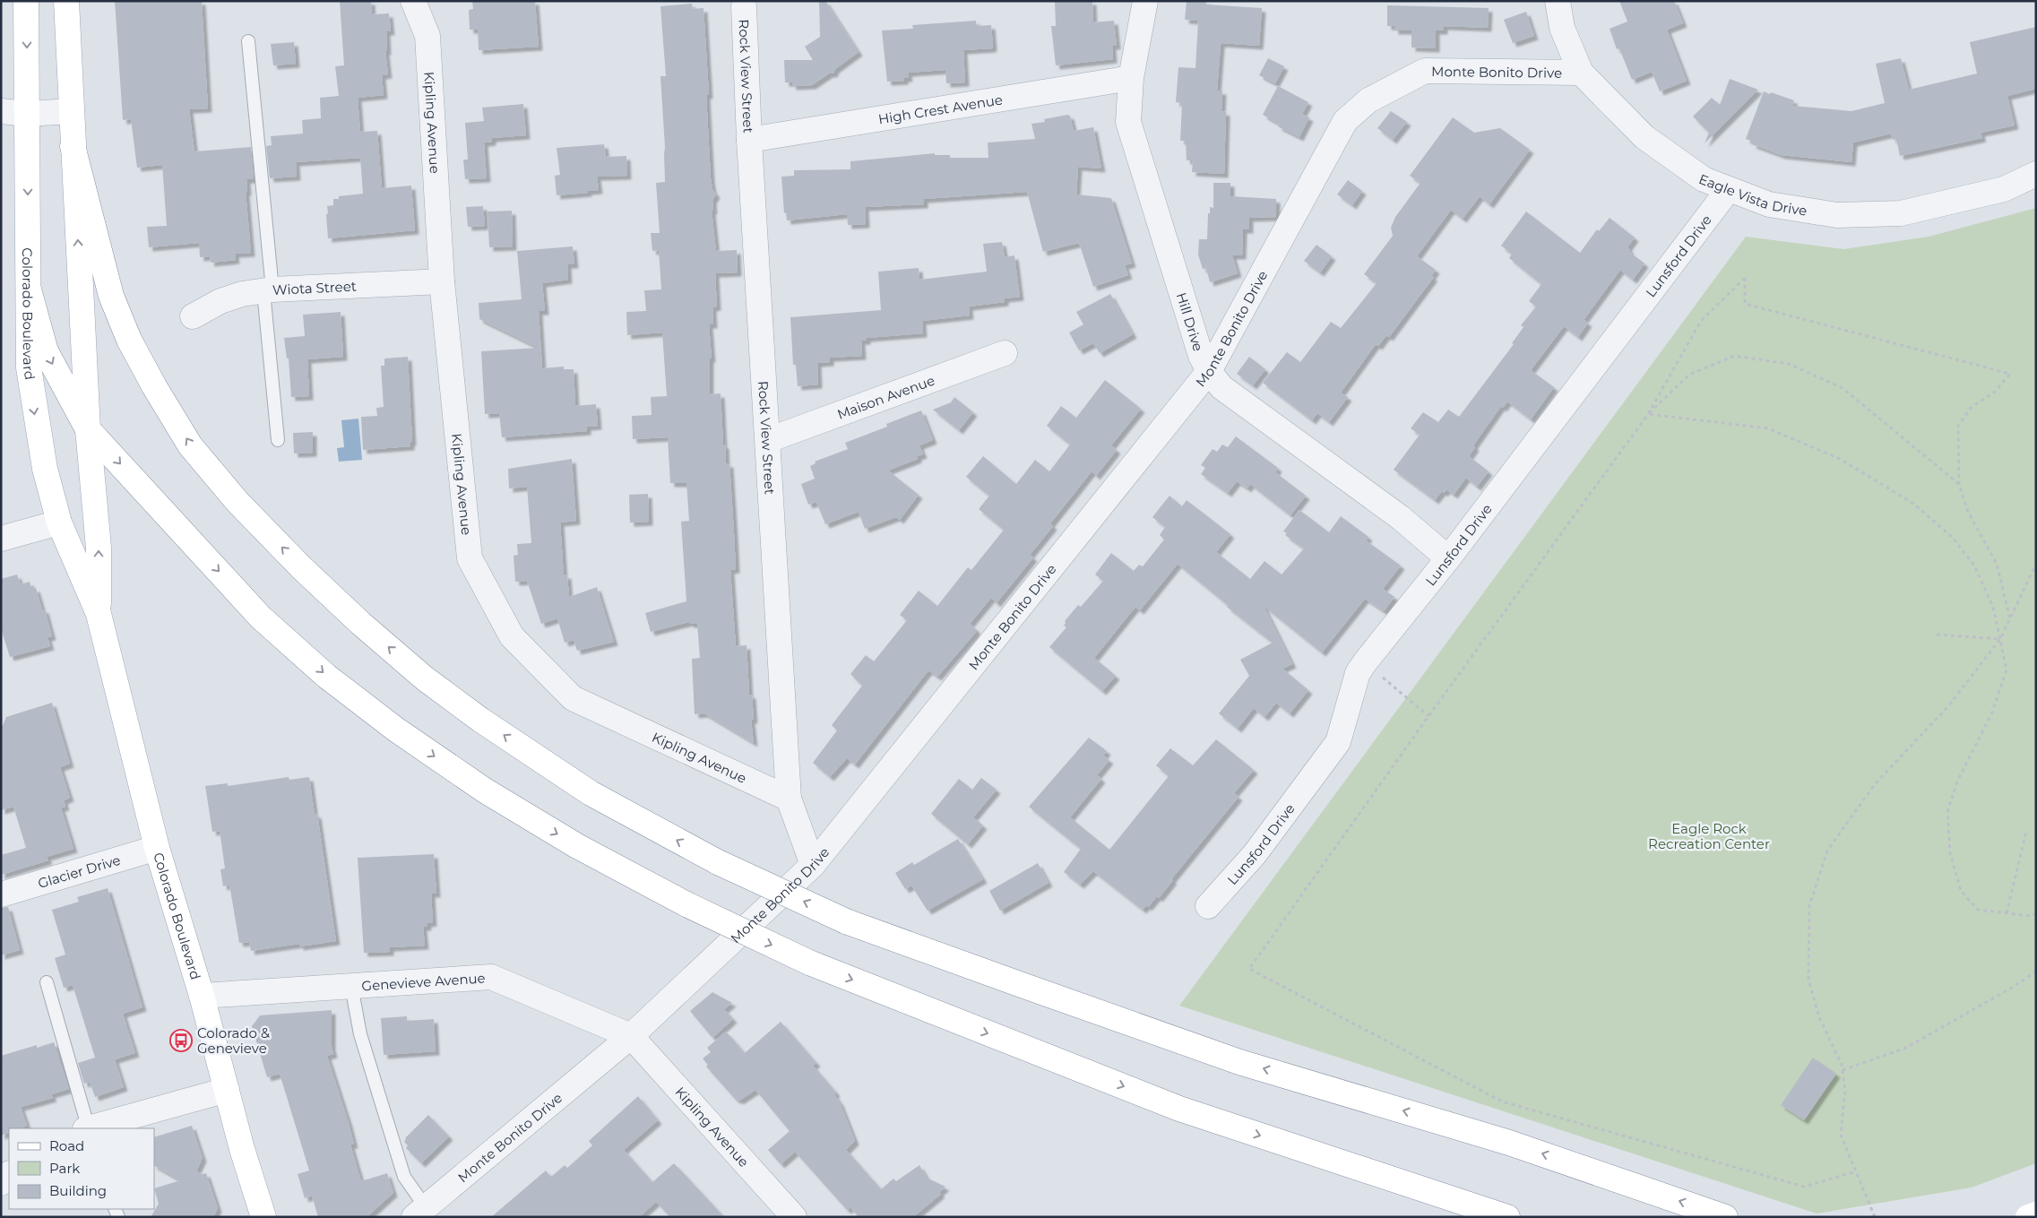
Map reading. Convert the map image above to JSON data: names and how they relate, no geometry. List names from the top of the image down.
{
  "streets": {
    "main road": ["Colorado Boulevard"],
    "street": [
      "Monte Bonito Drive",
      "Rock View Street",
      "High Crest Avenue",
      "Kipling Avenue",
      "Eagle Vista Drive",
      "Lunsford Drive",
      "Wiota Street",
      "Hill Drive",
      "Maison Avenue",
      "Glacier Drive",
      "Genevieve Avenue"
    ]
  },
  "crossings": [
    ["Monte Bonito Drive", "Rock View Street"],
    ["Monte Bonito Drive", "Kipling Avenue"],
    ["Monte Bonito Drive", "Eagle Vista Drive"],
    ["Monte Bonito Drive", "Hill Drive"],
    ["Monte Bonito Drive", "Genevieve Avenue"],
    ["Rock View Street", "High Crest Avenue"],
    ["Rock View Street", "Kipling Avenue"],
    ["Rock View Street", "Maison Avenue"],
    ["High Crest Avenue", "Hill Drive"],
    ["Kipling Avenue", "Wiota Street"],
    ["Kipling Avenue", "Genevieve Avenue"],
    ["Eagle Vista Drive", "Lunsford Drive"],
    ["Lunsford Drive", "Hill Drive"],
    ["Colorado Boulevard", "Glacier Drive"],
    ["Colorado Boulevard", "Genevieve Avenue"]
  ],
  "parks": ["Eagle Rock Recreation Center"],
  "places": {
    "bus stop": ["Colorado & Genevieve"]
  },
  "legend": ["Road", "Park", "Building"]
}
